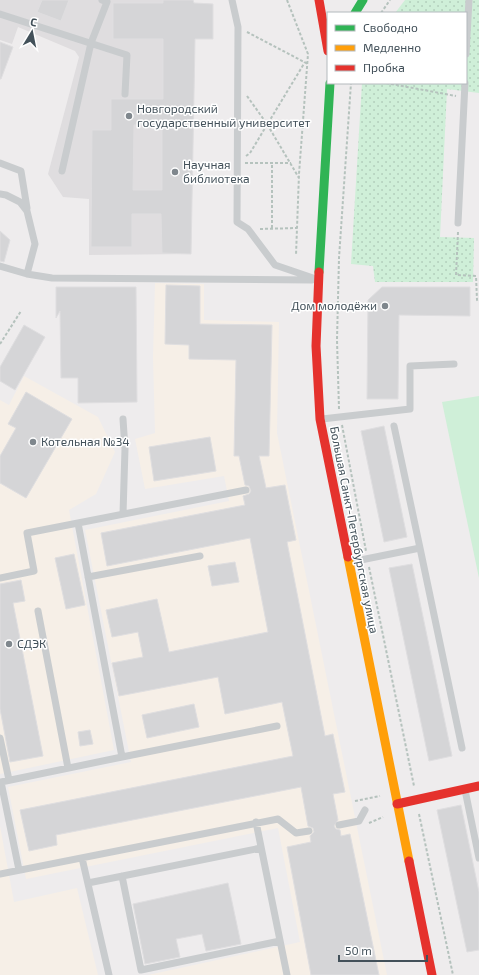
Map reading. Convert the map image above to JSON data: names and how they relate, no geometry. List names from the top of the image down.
{
  "streets": {
    "main road": ["Большая Санкт-Петербургская улица"]
  },
  "places": [
    "Новгородский государственный университет",
    "Научная библиотека",
    "Дом молодёжи",
    "Котельная №34",
    "СДЭК"
  ],
  "legend": ["Свободно", "Медленно", "Пробка"],
  "scale_bar": "50 m",
  "north": "top"
}
